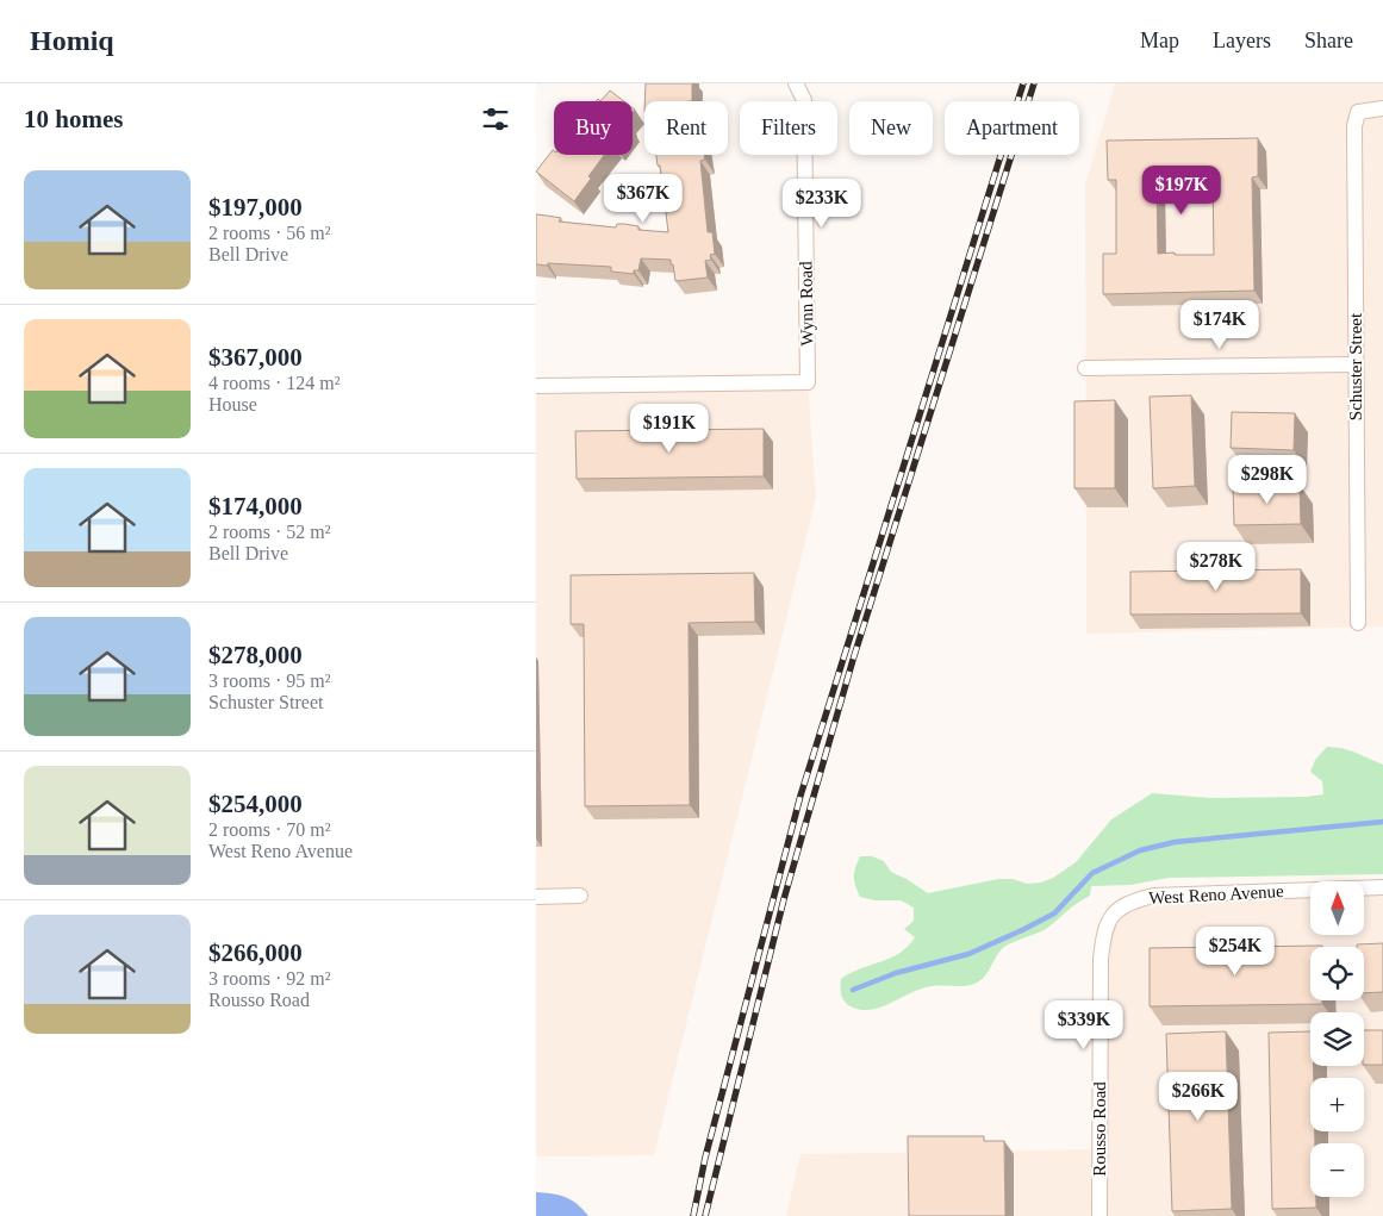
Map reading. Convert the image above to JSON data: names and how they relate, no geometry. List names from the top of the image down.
{
  "streets": {
    "street": [
      "Wynn Road",
      "Schuster Street",
      "West Reno Avenue",
      "Rousso Road"
    ]
  },
  "crossings": [
    ["West Reno Avenue", "Rousso Road"]
  ],
  "north": "top",
  "page": {
    "header": "Homiq",
    "nav": ["Map", "Layers", "Share"],
    "heading": "10 homes",
    "chip": [
      "Buy",
      "Rent",
      "Filters",
      "New",
      "Apartment"
    ],
    "list": [
      {
        "name": "$197,000",
        "note": "2 rooms · 56 m² · Bell Drive"
      },
      {
        "name": "$367,000",
        "note": "4 rooms · 124 m² · House"
      },
      {
        "name": "$174,000",
        "note": "2 rooms · 52 m² · Bell Drive"
      },
      {
        "name": "$278,000",
        "note": "3 rooms · 95 m² · Schuster Street"
      },
      {
        "name": "$254,000",
        "note": "2 rooms · 70 m² · West Reno Avenue"
      },
      {
        "name": "$266,000",
        "note": "3 rooms · 92 m² · Rousso Road"
      }
    ],
    "price": [
      "$197K",
      "$367K",
      "$233K",
      "$174K",
      "$191K",
      "$298K",
      "$278K",
      "$254K",
      "$339K",
      "$266K"
    ],
    "map_buttons": ["+", "−"]
  }
}
